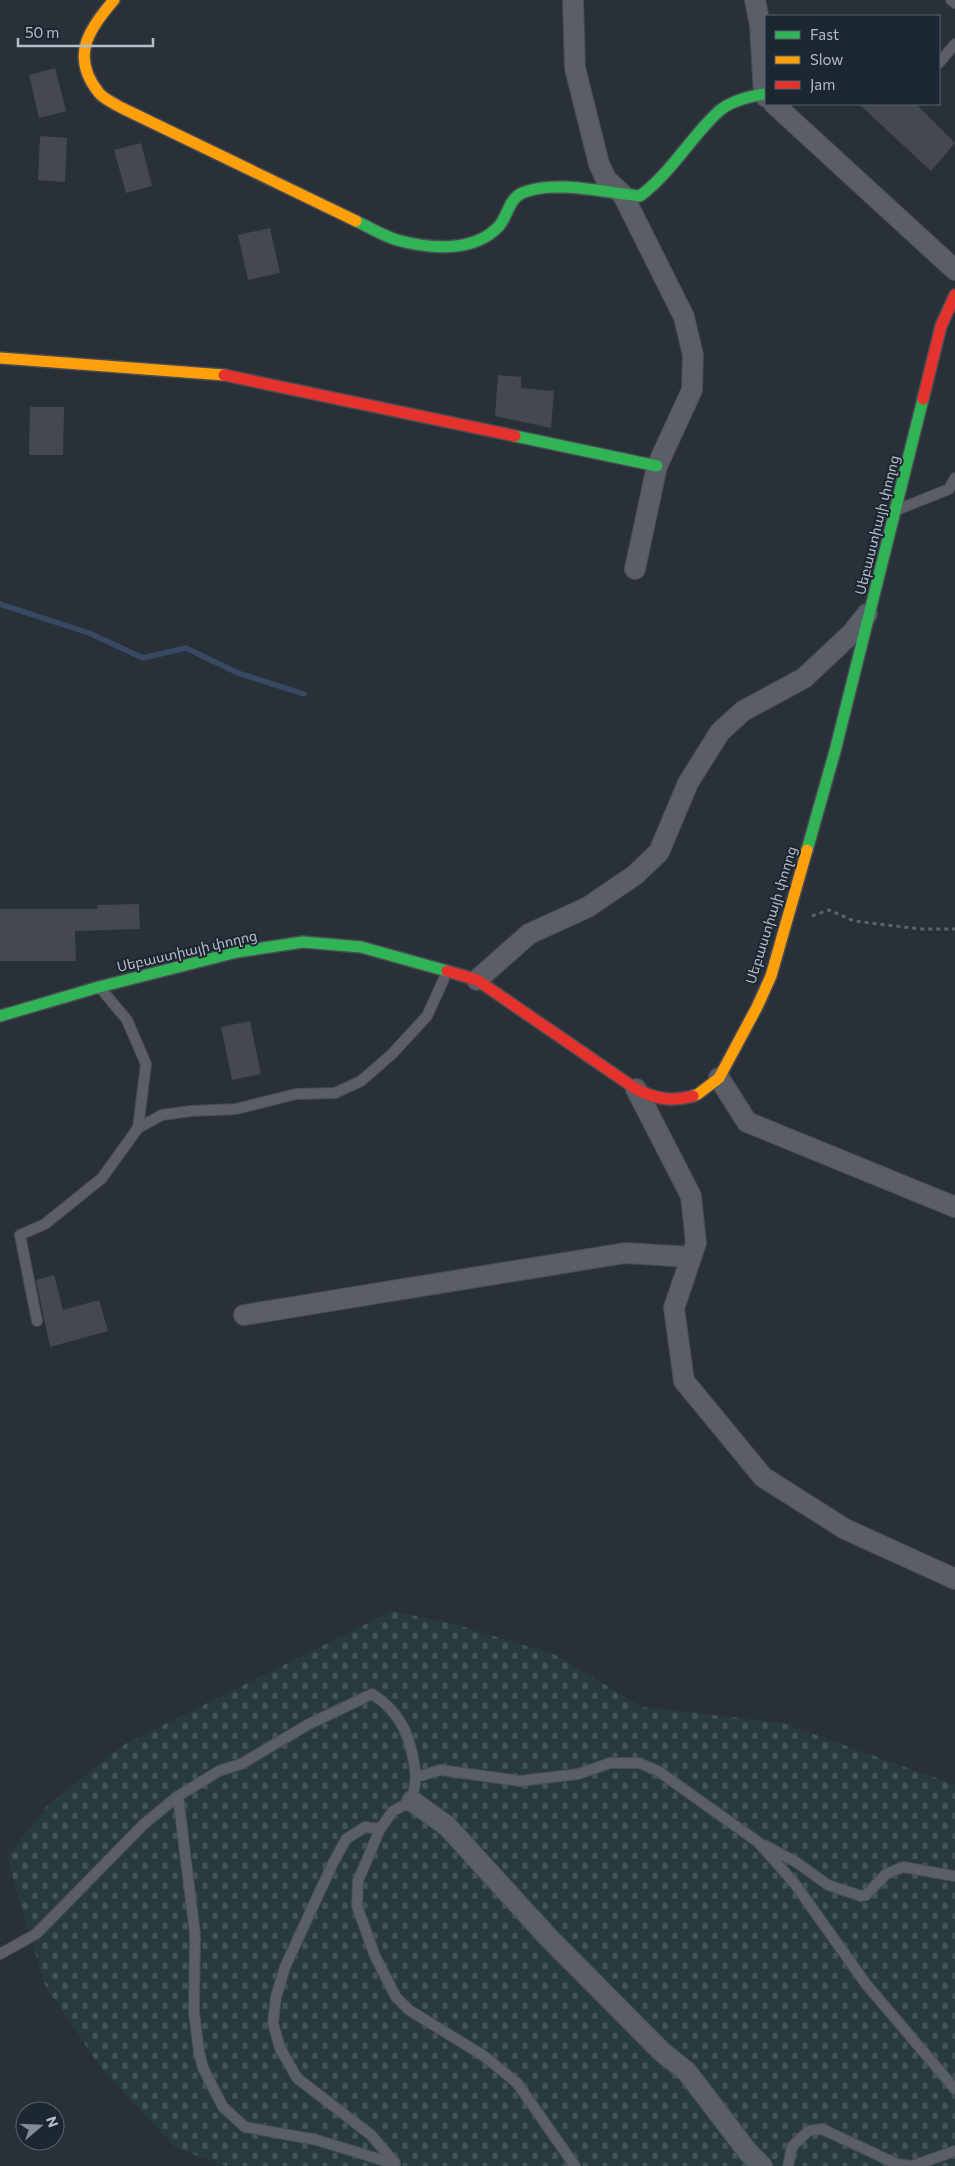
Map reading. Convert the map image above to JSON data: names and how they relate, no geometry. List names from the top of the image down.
{
  "streets": {
    "street": ["Սեբաստիայի փողոց"]
  },
  "legend": ["Fast", "Slow", "Jam"],
  "scale_bar": "50 m",
  "north": "right"
}
